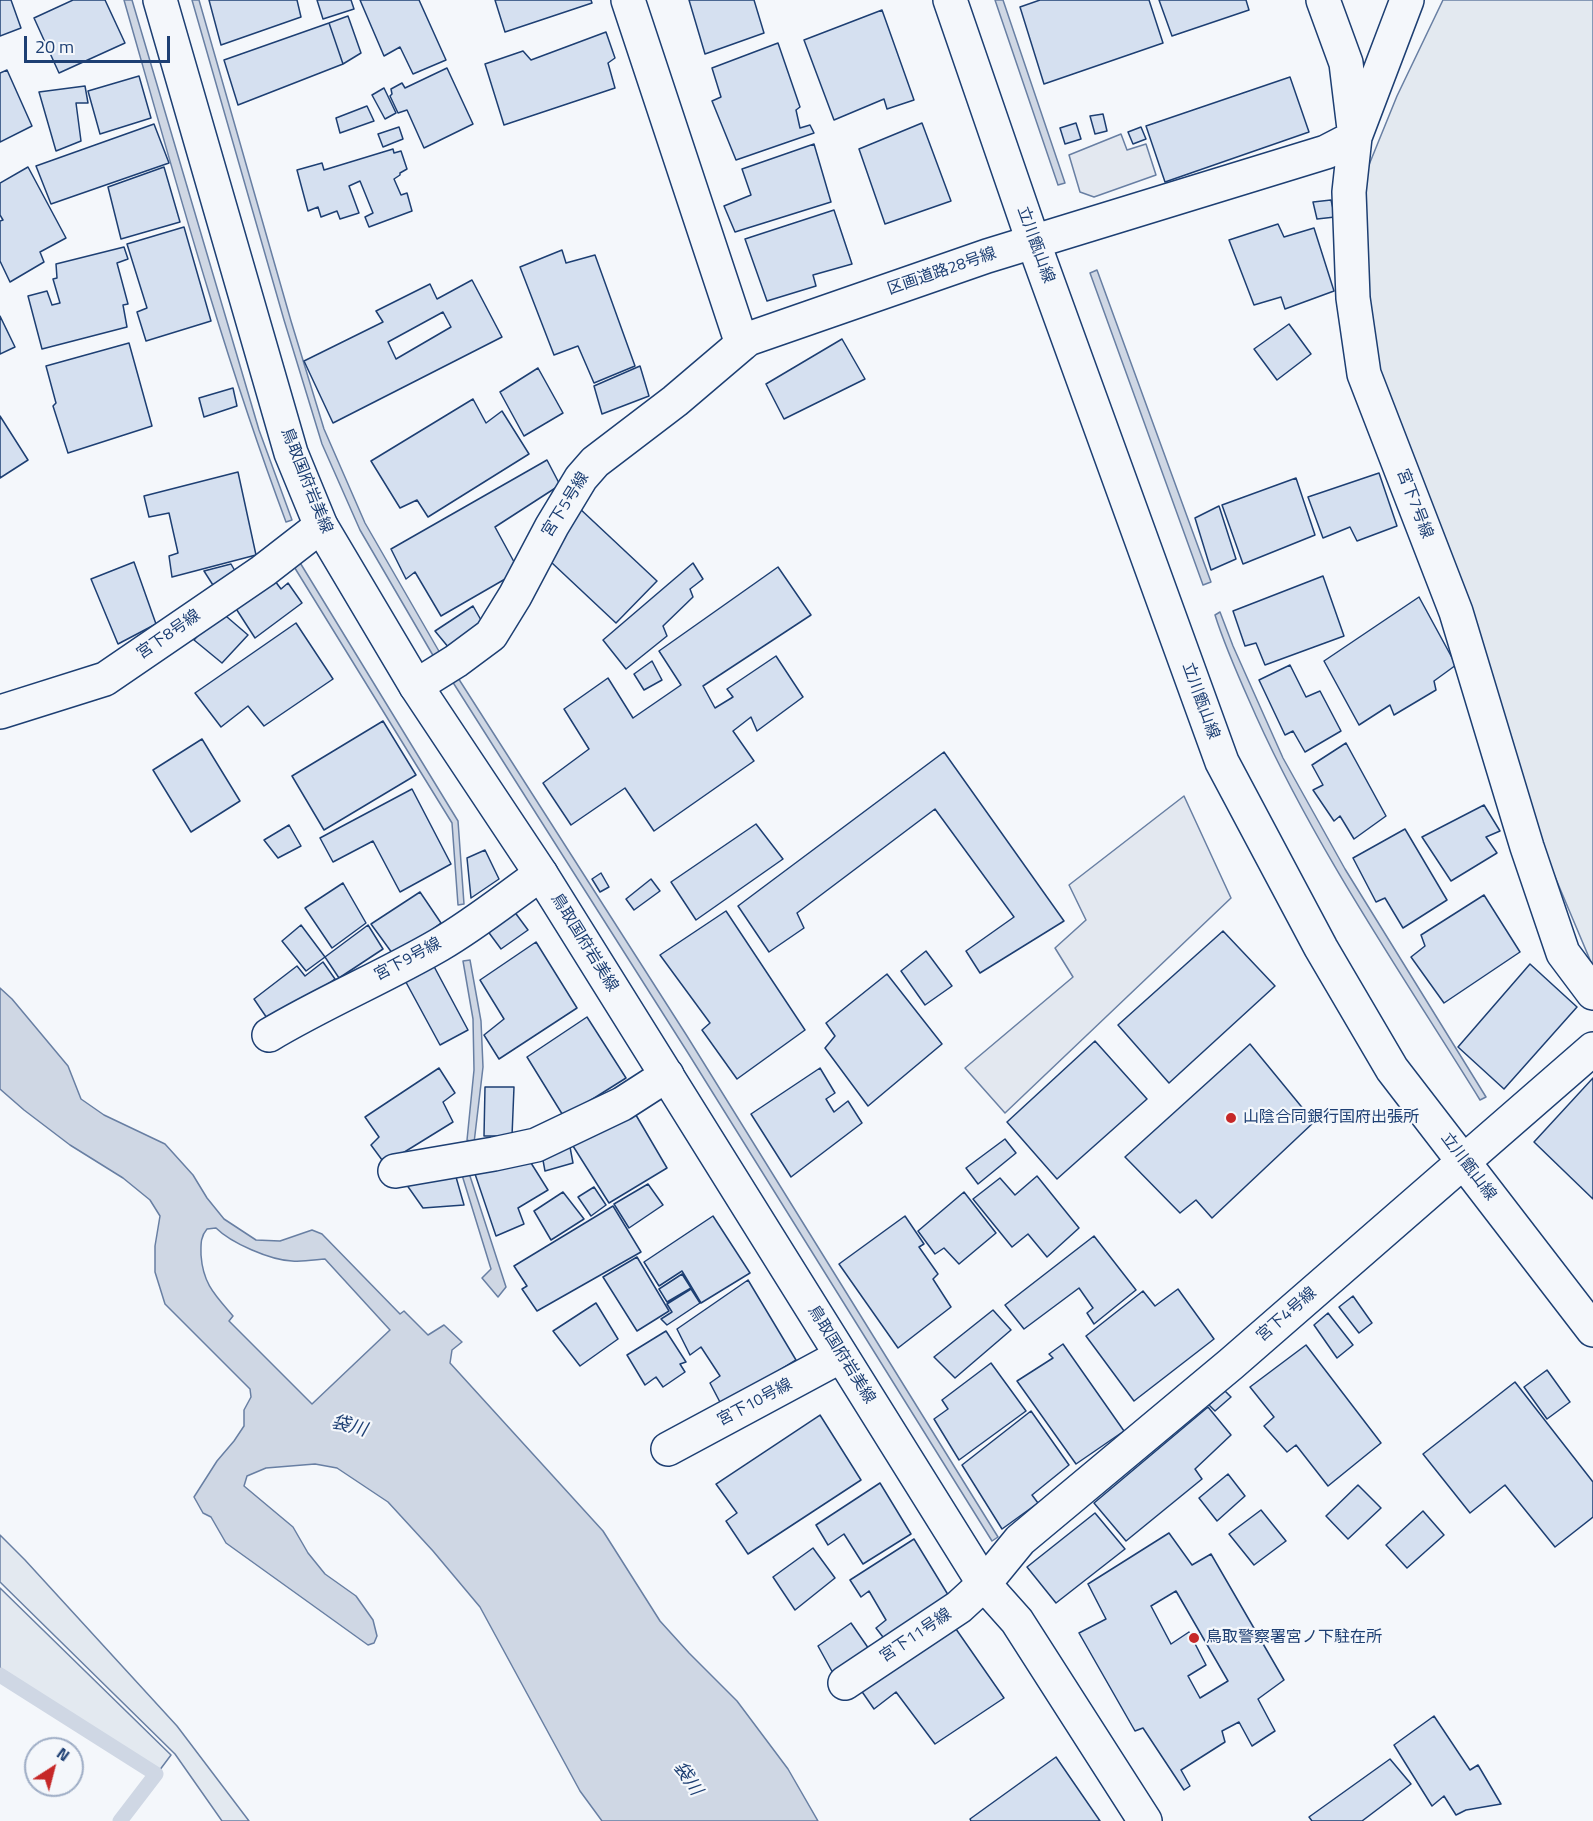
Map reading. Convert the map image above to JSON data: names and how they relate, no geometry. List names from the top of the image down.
{
  "streets": {
    "street": [
      "立川甑山線",
      "区画道路28号線",
      "鳥取国府岩美線",
      "宮下7号線",
      "宮下5号線",
      "宮下8号線",
      "宮下9号線",
      "宮下4号線",
      "宮下10号線",
      "宮下11号線"
    ]
  },
  "crossings": [
    ["立川甑山線", "区画道路28号線"],
    ["立川甑山線", "宮下4号線"],
    ["区画道路28号線", "宮下7号線"],
    ["区画道路28号線", "宮下5号線"],
    ["鳥取国府岩美線", "宮下5号線"],
    ["鳥取国府岩美線", "宮下8号線"],
    ["鳥取国府岩美線", "宮下9号線"],
    ["鳥取国府岩美線", "宮下4号線"],
    ["鳥取国府岩美線", "宮下10号線"],
    ["鳥取国府岩美線", "宮下11号線"],
    ["宮下4号線", "宮下11号線"]
  ],
  "water": ["袋川"],
  "places": ["山陰合同銀行国府出張所", "鳥取警察署宮ノ下駐在所"],
  "scale_bar": "20 m",
  "north": "top right"
}
